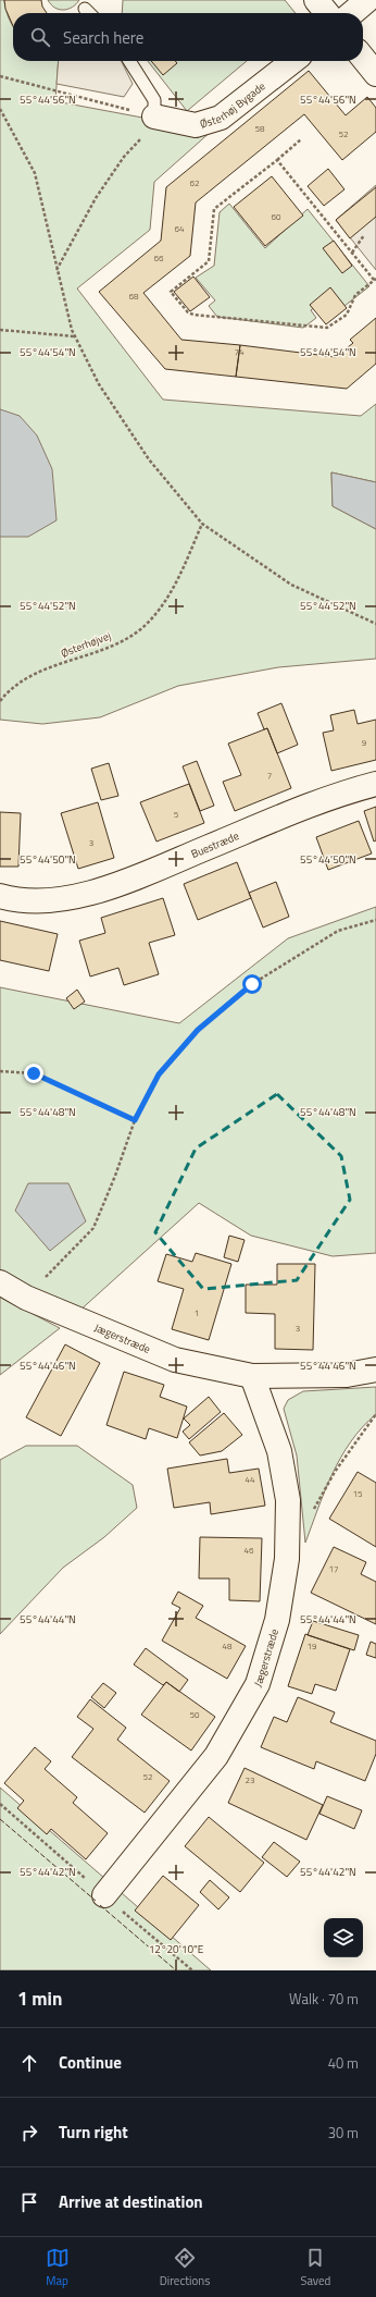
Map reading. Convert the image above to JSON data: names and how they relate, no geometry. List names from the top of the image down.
{
  "streets": {
    "street": ["Østerhøj Bygade", "Buestræde", "Jægerstræde"],
    "path": ["Østerhøjvej"]
  },
  "house_numbers": [
    "58",
    "52",
    "62",
    "60",
    "64",
    "66",
    "68",
    "74",
    "9",
    "7",
    "5",
    "3",
    "1",
    "3",
    "44",
    "15",
    "46",
    "17",
    "48",
    "19",
    "50",
    "52",
    "23"
  ],
  "page": {
    "search": "Search here",
    "heading": ["1 min", "Walk · 70 m"],
    "list": [
      ["Continue", "40 m"],
      ["Turn right", "30 m"],
      "Arrive at destination"
    ],
    "nav": ["Map", "Directions", "Saved"]
  },
  "coordinates": [
    "55°44'56\"N",
    "55°44'54\"N",
    "55°44'52\"N",
    "55°44'50\"N",
    "55°44'48\"N",
    "55°44'46\"N",
    "55°44'44\"N",
    "55°44'42\"N",
    "12°20'10\"E"
  ]
}
